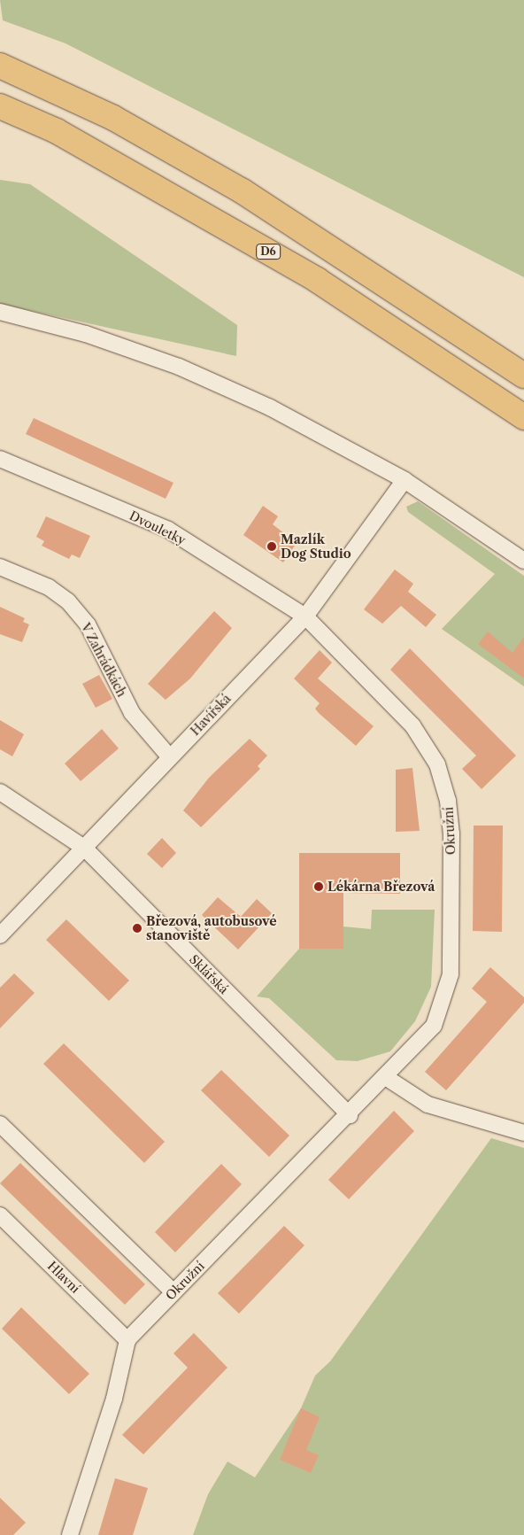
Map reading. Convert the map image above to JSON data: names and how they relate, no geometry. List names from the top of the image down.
{
  "streets": {
    "highway": ["D6"],
    "street": [
      "Dvouletky",
      "V Zahrádkách",
      "Havířská",
      "Okružní",
      "Sklářská",
      "Hlavní"
    ]
  },
  "crossings": [
    ["Dvouletky", "Havířská"],
    ["Dvouletky", "Okružní"],
    ["V Zahrádkách", "Havířská"],
    ["Havířská", "Okružní"],
    ["Havířská", "Sklářská"],
    ["Okružní", "Sklářská"],
    ["Okružní", "Hlavní"]
  ],
  "places": ["Mazlík Dog Studio", "Lékárna Březová", "Březová, autobusové stanoviště"]
}
